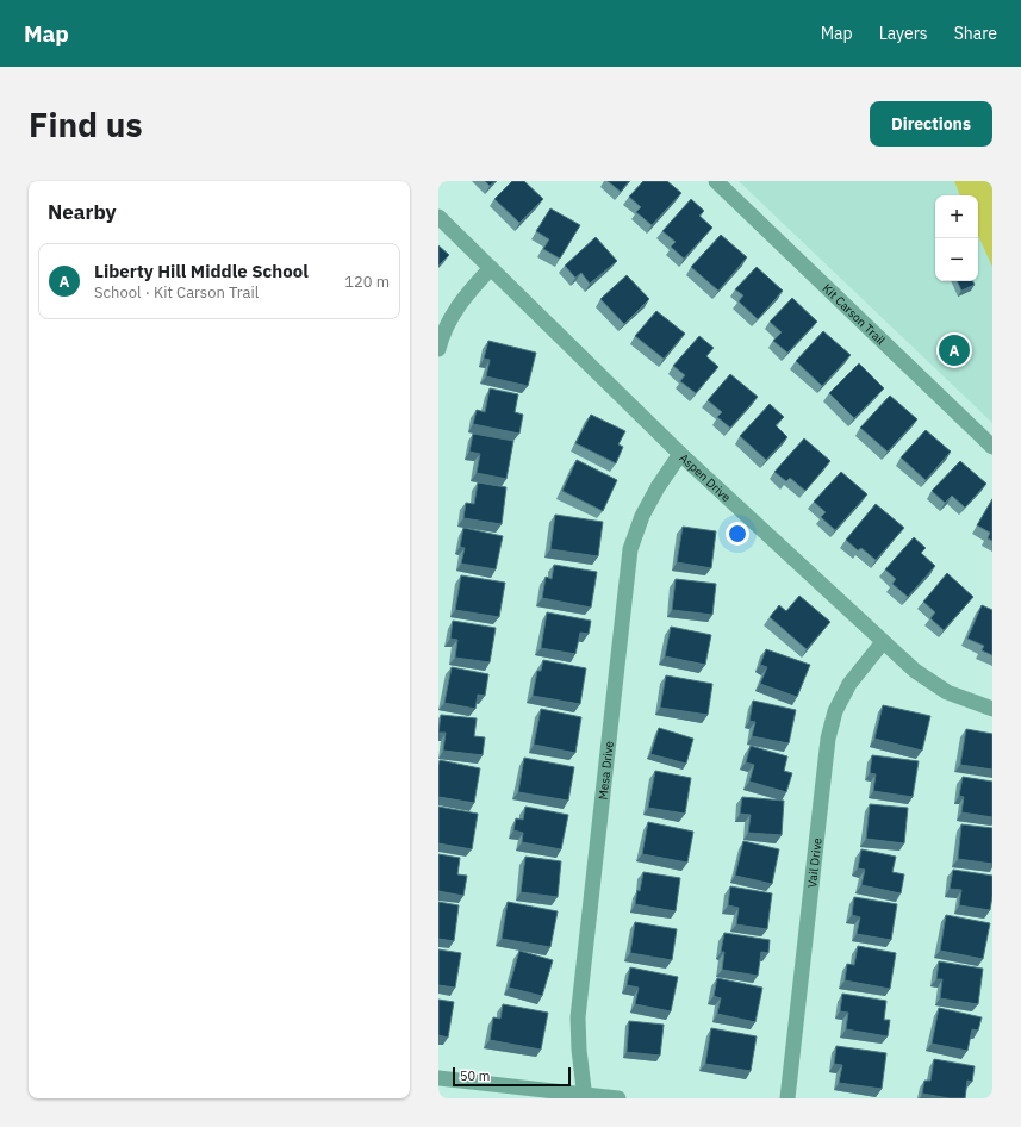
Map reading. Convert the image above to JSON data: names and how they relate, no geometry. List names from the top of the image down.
{
  "streets": {
    "street": [
      "Kit Carson Trail",
      "Aspen Drive",
      "Mesa Drive",
      "Vail Drive"
    ]
  },
  "crossings": [
    ["Aspen Drive", "Mesa Drive"],
    ["Aspen Drive", "Vail Drive"]
  ],
  "scale_bar": "50 m",
  "page": {
    "header": "Map",
    "nav": ["Map", "Layers", "Share"],
    "buttons": "Directions",
    "title": "Find us",
    "heading": "Nearby",
    "map_buttons": ["+", "−"],
    "list": [
      {
        "mark": "A",
        "name": "Liberty Hill Middle School",
        "note": "School · Kit Carson Trail",
        "value": "120 m"
      }
    ],
    "pins": "A",
    "scale": "50 m"
  }
}
